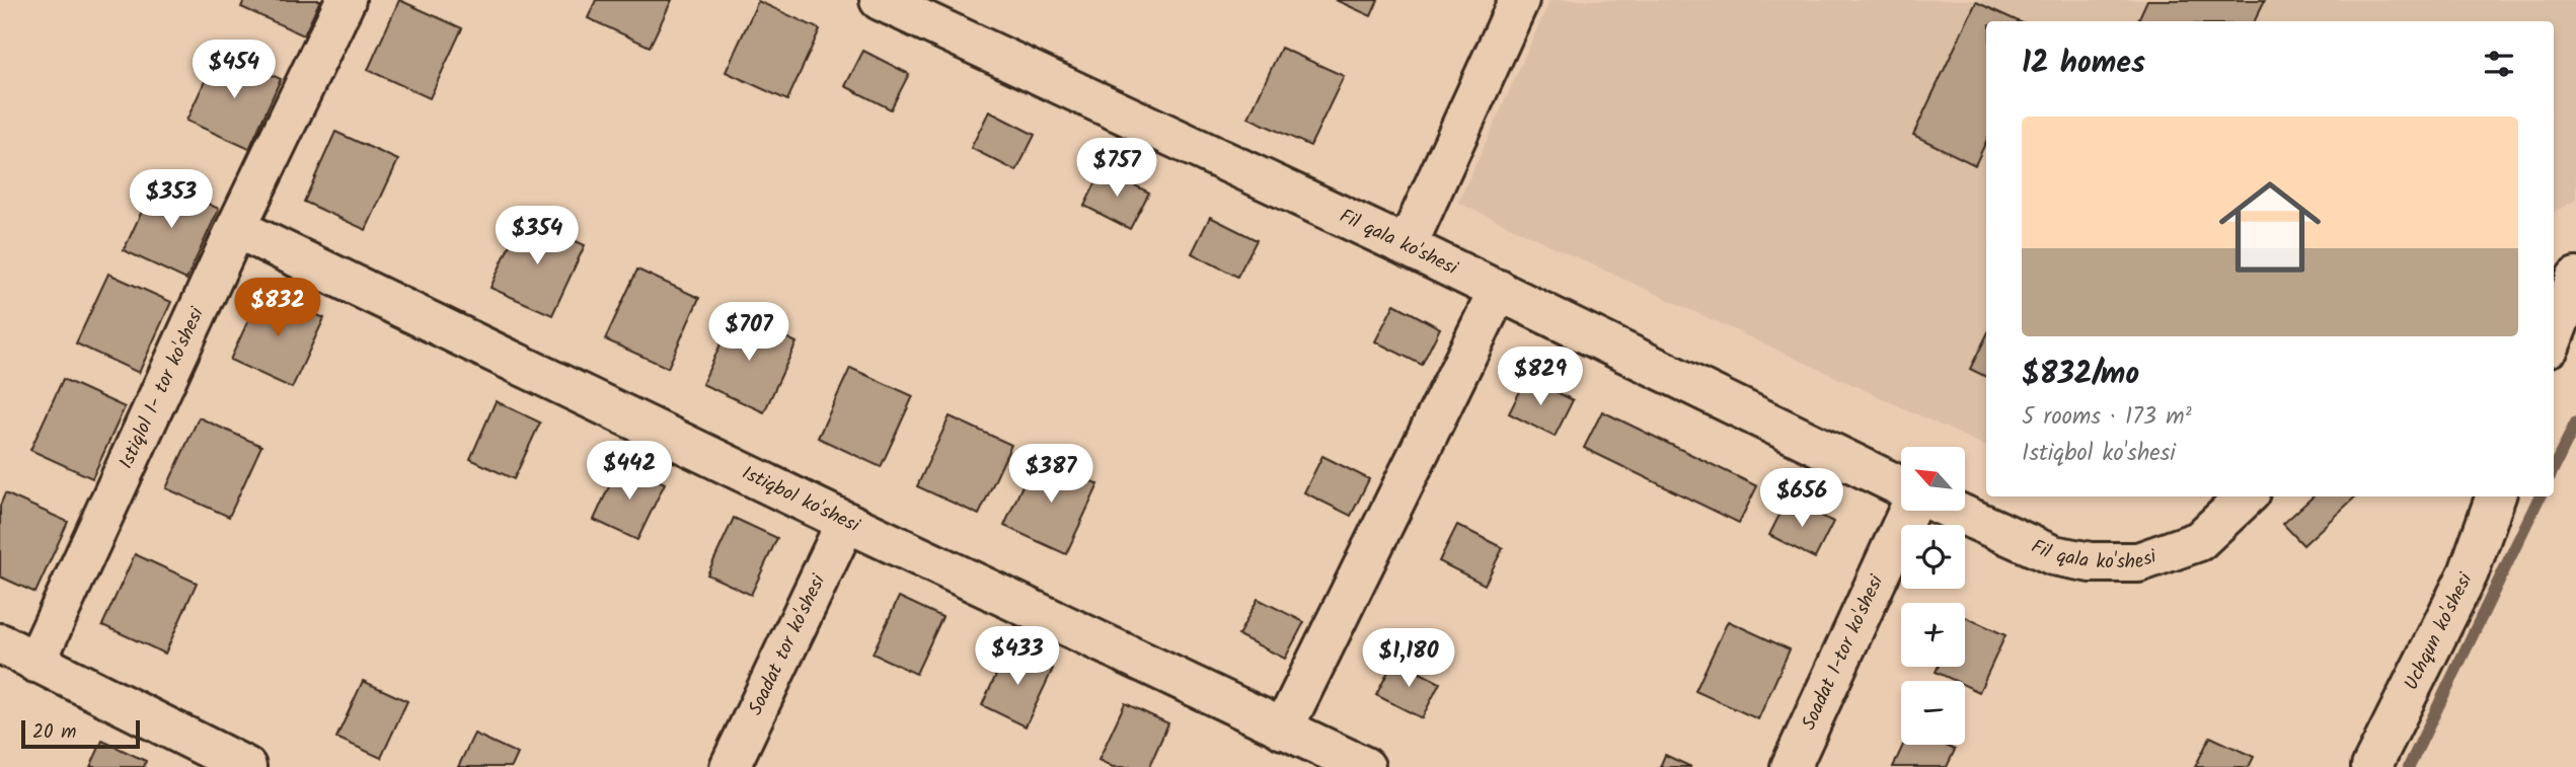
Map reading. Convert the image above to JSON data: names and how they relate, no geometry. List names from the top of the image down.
{
  "streets": {
    "street": [
      "Fil qala ko'shesi",
      "Istiqlol 1- tor ko'shesi",
      "Istiqbol ko'shesi",
      "Uchqun ko'shesi",
      "Soadat tor ko'shesi",
      "Soadat 1-tor ko'shesi"
    ]
  },
  "crossings": [
    ["Istiqlol 1- tor ko'shesi", "Istiqbol ko'shesi"],
    ["Istiqbol ko'shesi", "Soadat tor ko'shesi"]
  ],
  "scale_bar": "20 m",
  "north": "top left",
  "page": {
    "heading": "12 homes",
    "price": [
      "$454",
      "$757",
      "$353",
      "$354",
      "$832",
      "$707",
      "$829",
      "$442",
      "$387",
      "$656",
      "$433",
      "$1,180"
    ],
    "list": [
      {
        "name": "$832/mo",
        "note": "5 rooms · 173 m² · Istiqbol ko'shesi"
      }
    ],
    "map_buttons": ["+", "−"],
    "scale": "20 m"
  }
}
